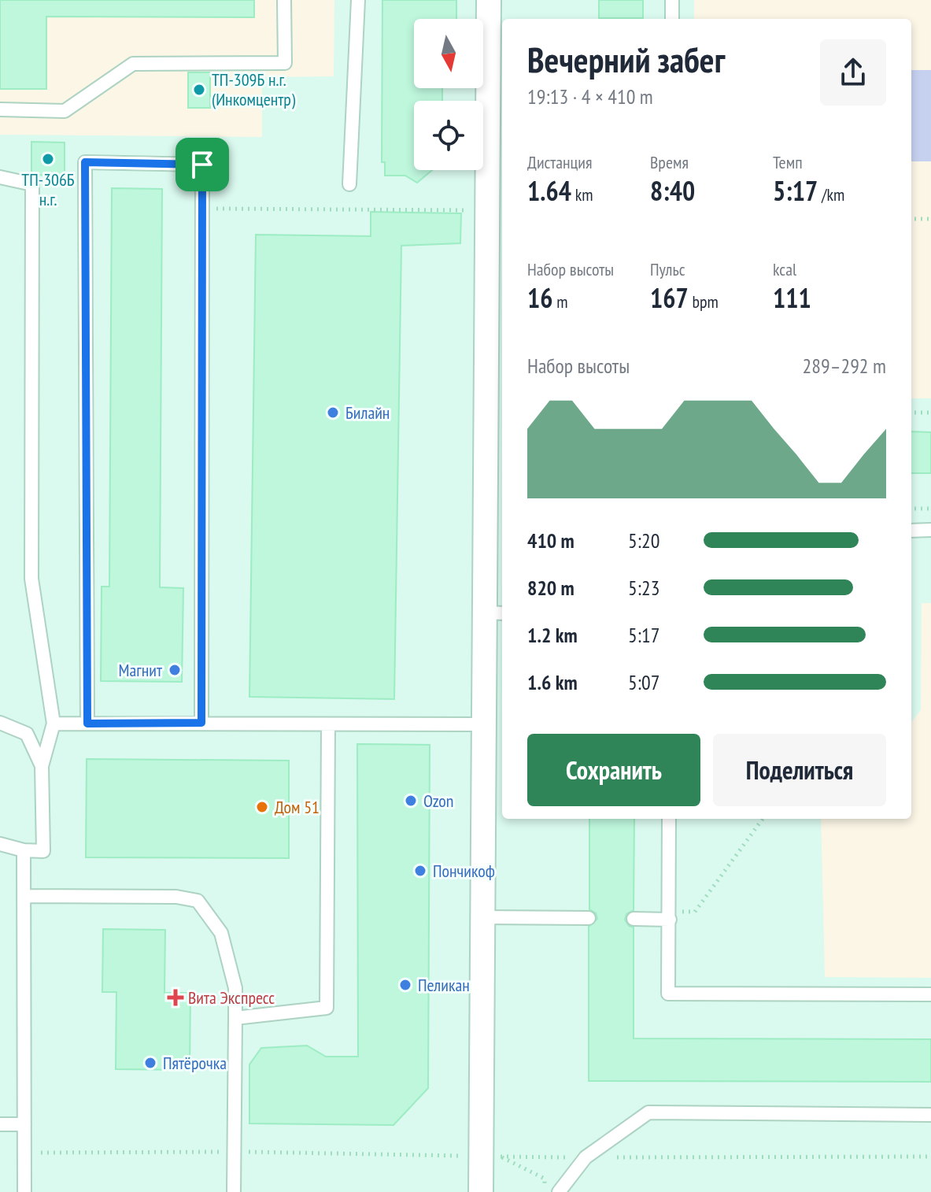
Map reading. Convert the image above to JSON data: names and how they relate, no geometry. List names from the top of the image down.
{
  "places": {
    "other": [
      "ТП-309Б н.г. (Инкомцентр)",
      "ТП-306Б н.г.",
      "Билайн",
      "Магнит",
      "Ozon",
      "Дом 51",
      "Пончикоф",
      "Пеликан",
      "Пятёрочка"
    ],
    "health": ["Вита Экспресс"]
  },
  "north": "bottom",
  "page": {
    "heading": ["Вечерний забег", "19:13 · 4 × 410 m"],
    "stats": [
      ["Дистанция", "1.64 km"],
      ["Время", "8:40"],
      ["Темп", "5:17 /km"],
      ["Набор высоты", "16 m"],
      ["Пульс", "167 bpm"],
      ["kcal", "111"]
    ],
    "chart": ["Набор высоты", "289–292 m"],
    "list": [
      {
        "name": "410 m",
        "note": "5:20"
      },
      {
        "name": "820 m",
        "note": "5:23"
      },
      {
        "name": "1.2 km",
        "note": "5:17"
      },
      {
        "name": "1.6 km",
        "note": "5:07"
      }
    ],
    "buttons": ["Сохранить", "Поделиться"]
  }
}
